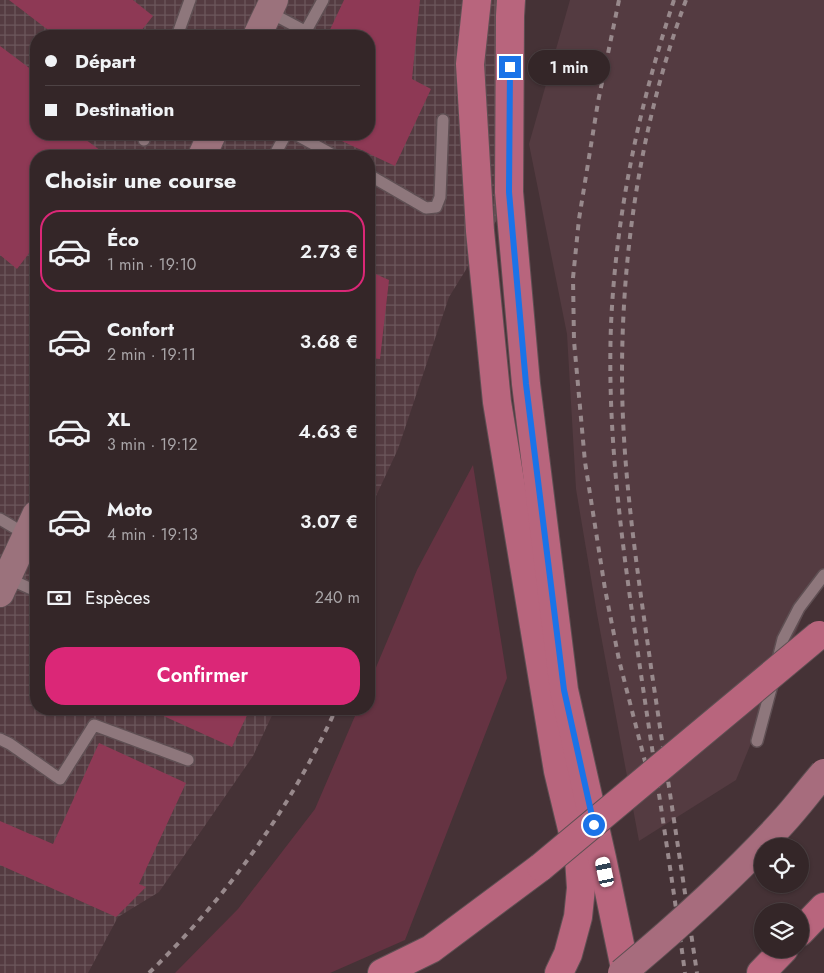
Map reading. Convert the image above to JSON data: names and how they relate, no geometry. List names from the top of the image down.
{
  "page": {
    "banner": ["Départ", "Destination"],
    "bubble": "1 min",
    "heading": "Choisir une course",
    "list": [
      {
        "name": "Éco",
        "note": "1 min · 19:10",
        "value": "2.73 €"
      },
      {
        "name": "Confort",
        "note": "2 min · 19:11",
        "value": "3.68 €"
      },
      {
        "name": "XL",
        "note": "3 min · 19:12",
        "value": "4.63 €"
      },
      {
        "name": "Moto",
        "note": "4 min · 19:13",
        "value": "3.07 €"
      }
    ],
    "pay": ["Espèces", "240 m"],
    "buttons": "Confirmer"
  }
}
